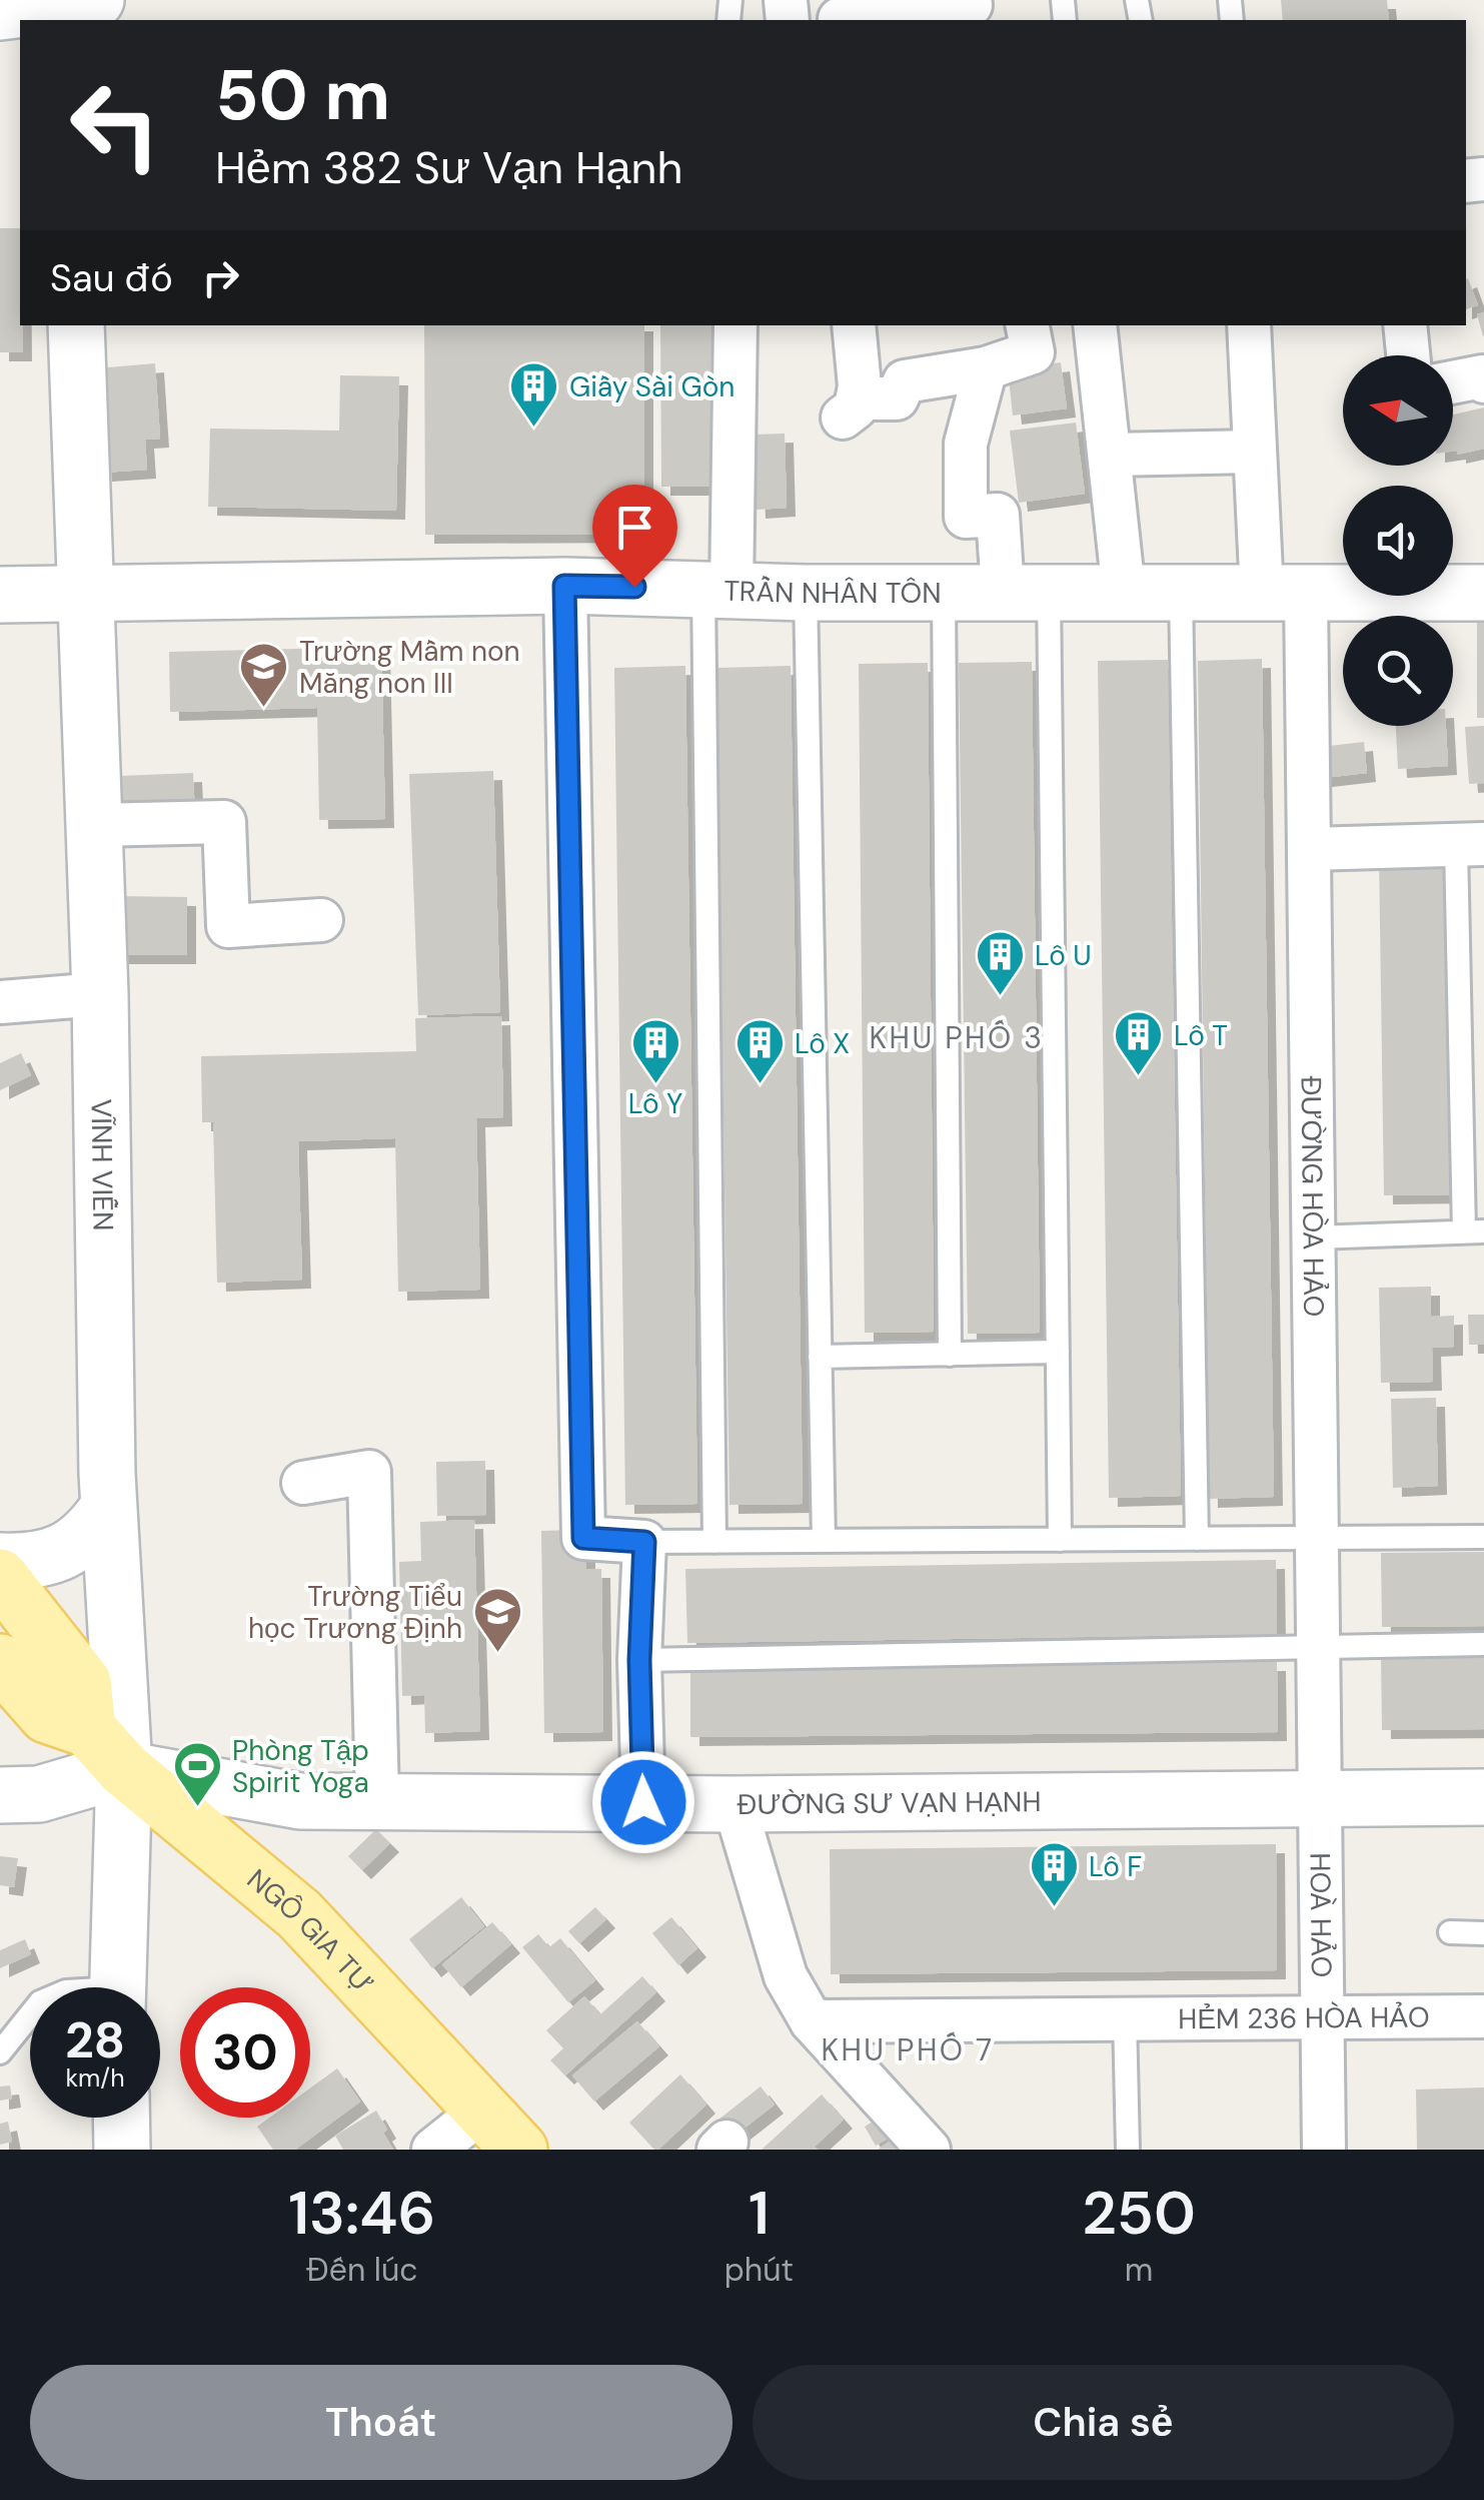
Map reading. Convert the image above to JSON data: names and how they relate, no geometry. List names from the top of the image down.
{
  "streets": {
    "main road": ["NGÔ GIA TỰ"],
    "street": [
      "TRẦN NHÂN TÔN",
      "VĨNH VIỄN",
      "ĐƯỜNG HÒA HẢO",
      "ĐƯỜNG SƯ VẠN HẠNH",
      "HOÀ HẢO",
      "HẺM 236 HÒA HẢO"
    ]
  },
  "crossings": [
    ["TRẦN NHÂN TÔN", "VĨNH VIỄN"],
    ["TRẦN NHÂN TÔN", "ĐƯỜNG HÒA HẢO"],
    ["VĨNH VIỄN", "ĐƯỜNG SƯ VẠN HẠNH"],
    ["VĨNH VIỄN", "NGÔ GIA TỰ"],
    ["ĐƯỜNG HÒA HẢO", "ĐƯỜNG SƯ VẠN HẠNH"],
    ["ĐƯỜNG HÒA HẢO", "HOÀ HẢO"],
    ["ĐƯỜNG SƯ VẠN HẠNH", "HOÀ HẢO"],
    ["ĐƯỜNG SƯ VẠN HẠNH", "NGÔ GIA TỰ"],
    ["HOÀ HẢO", "HẺM 236 HÒA HẢO"]
  ],
  "districts": ["KHU PHỐ 3", "KHU PHỐ 7"],
  "places": {
    "building": [
      "Giầy Sài Gòn",
      "Lô U",
      "Lô T",
      "Lô Y",
      "Lô X",
      "Lô F"
    ],
    "school or university": ["Trường Mầm non Măng non III", "Trường Tiểu học Trương Định"],
    "sports": ["Phòng Tập Spirit Yoga"]
  },
  "north": "left",
  "page": {
    "turn": ["50 m", "Hẻm 382 Sư Vạn Hạnh"],
    "then": "Sau đó",
    "speed": "28 km/h",
    "limit": "30",
    "eta": [
      "13:46",
      "Đến lúc",
      "1",
      "phút",
      "250",
      "m"
    ],
    "buttons": ["Thoát", "Chia sẻ"]
  }
}
